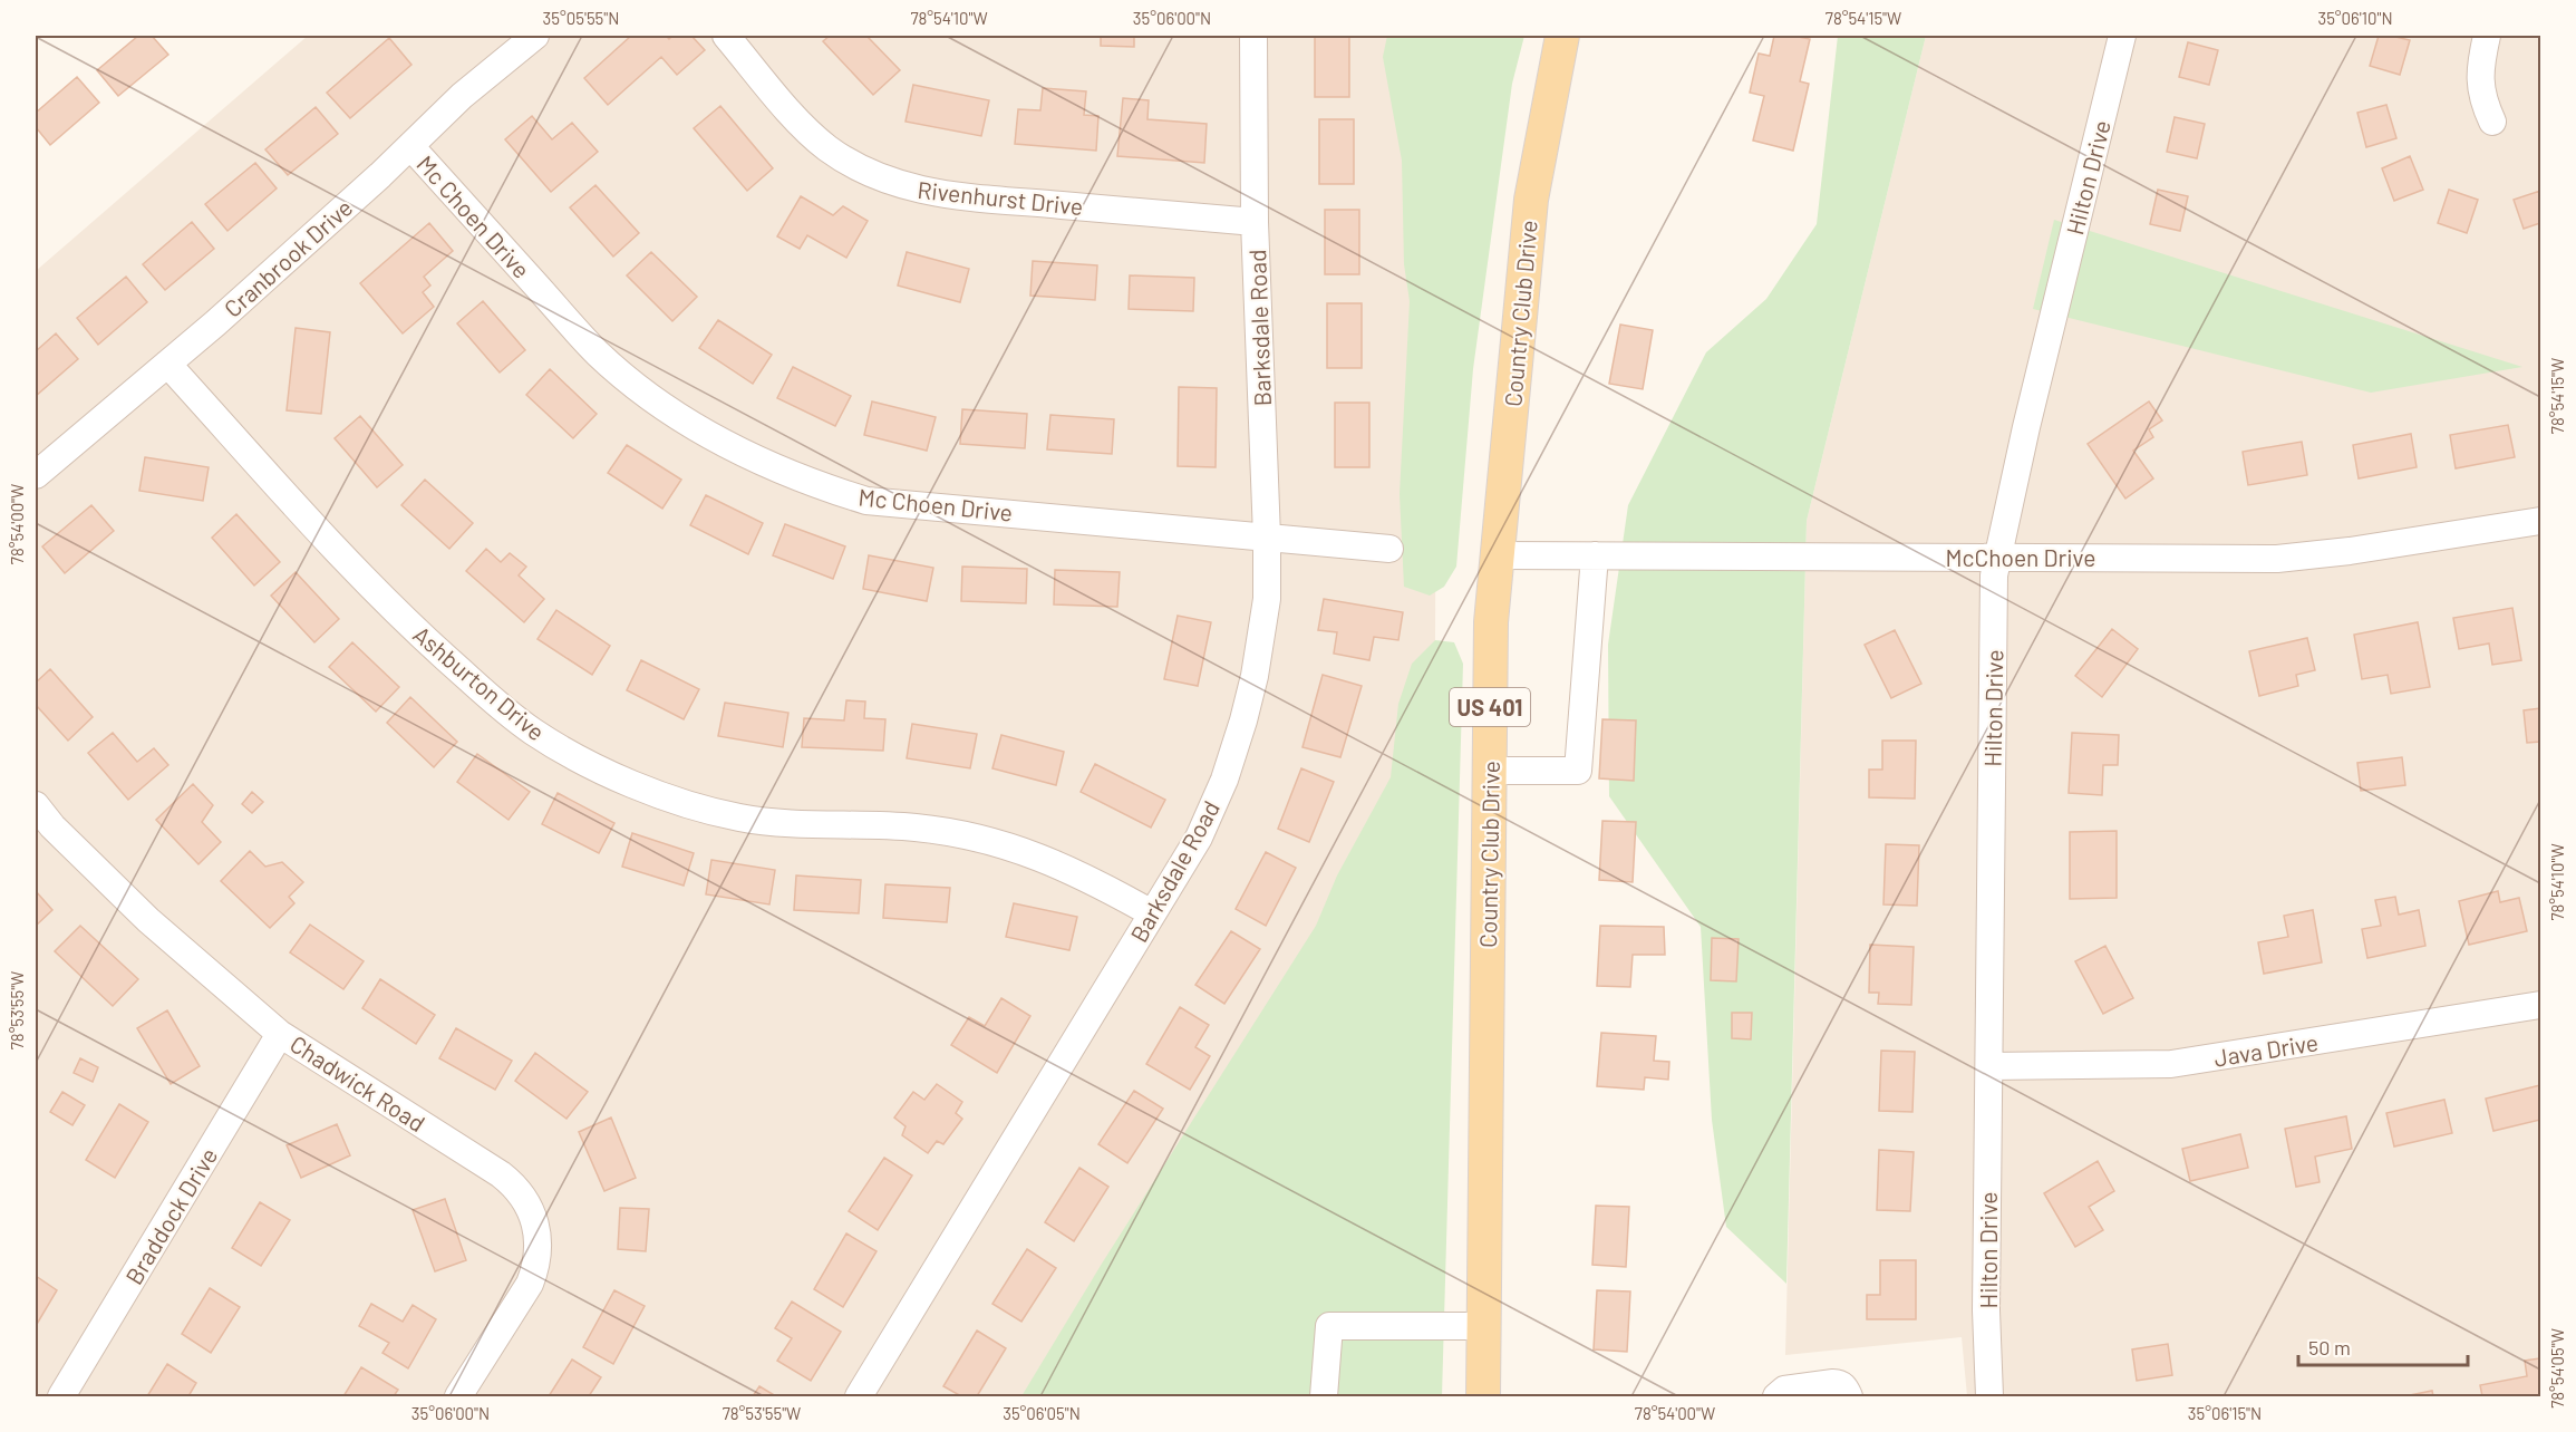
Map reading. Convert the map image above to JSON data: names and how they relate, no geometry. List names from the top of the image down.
{
  "streets": {
    "main road": ["Country Club Drive", "US 401"],
    "street": [
      "Hilton Drive",
      "Rivenhurst Drive",
      "Mc Choen Drive",
      "Cranbrook Drive",
      "Barksdale Road",
      "McChoen Drive",
      "Ashburton Drive",
      "Java Drive",
      "Chadwick Road",
      "Braddock Drive"
    ]
  },
  "crossings": [
    ["Hilton Drive", "McChoen Drive"],
    ["Hilton Drive", "Java Drive"],
    ["Rivenhurst Drive", "Barksdale Road"],
    ["Mc Choen Drive", "Cranbrook Drive"],
    ["Mc Choen Drive", "Barksdale Road"],
    ["Cranbrook Drive", "Ashburton Drive"],
    ["Country Club Drive", "McChoen Drive"],
    ["Barksdale Road", "Ashburton Drive"],
    ["Chadwick Road", "Braddock Drive"]
  ],
  "scale_bar": "50 m",
  "coordinates": [
    "35°05'55\"N",
    "78°54'10\"W",
    "35°06'00\"N",
    "78°54'15\"W",
    "35°06'10\"N",
    "78°54'00\"W",
    "78°53'55\"W",
    "78°54'05\"W",
    "35°06'05\"N",
    "35°06'15\"N"
  ]
}
